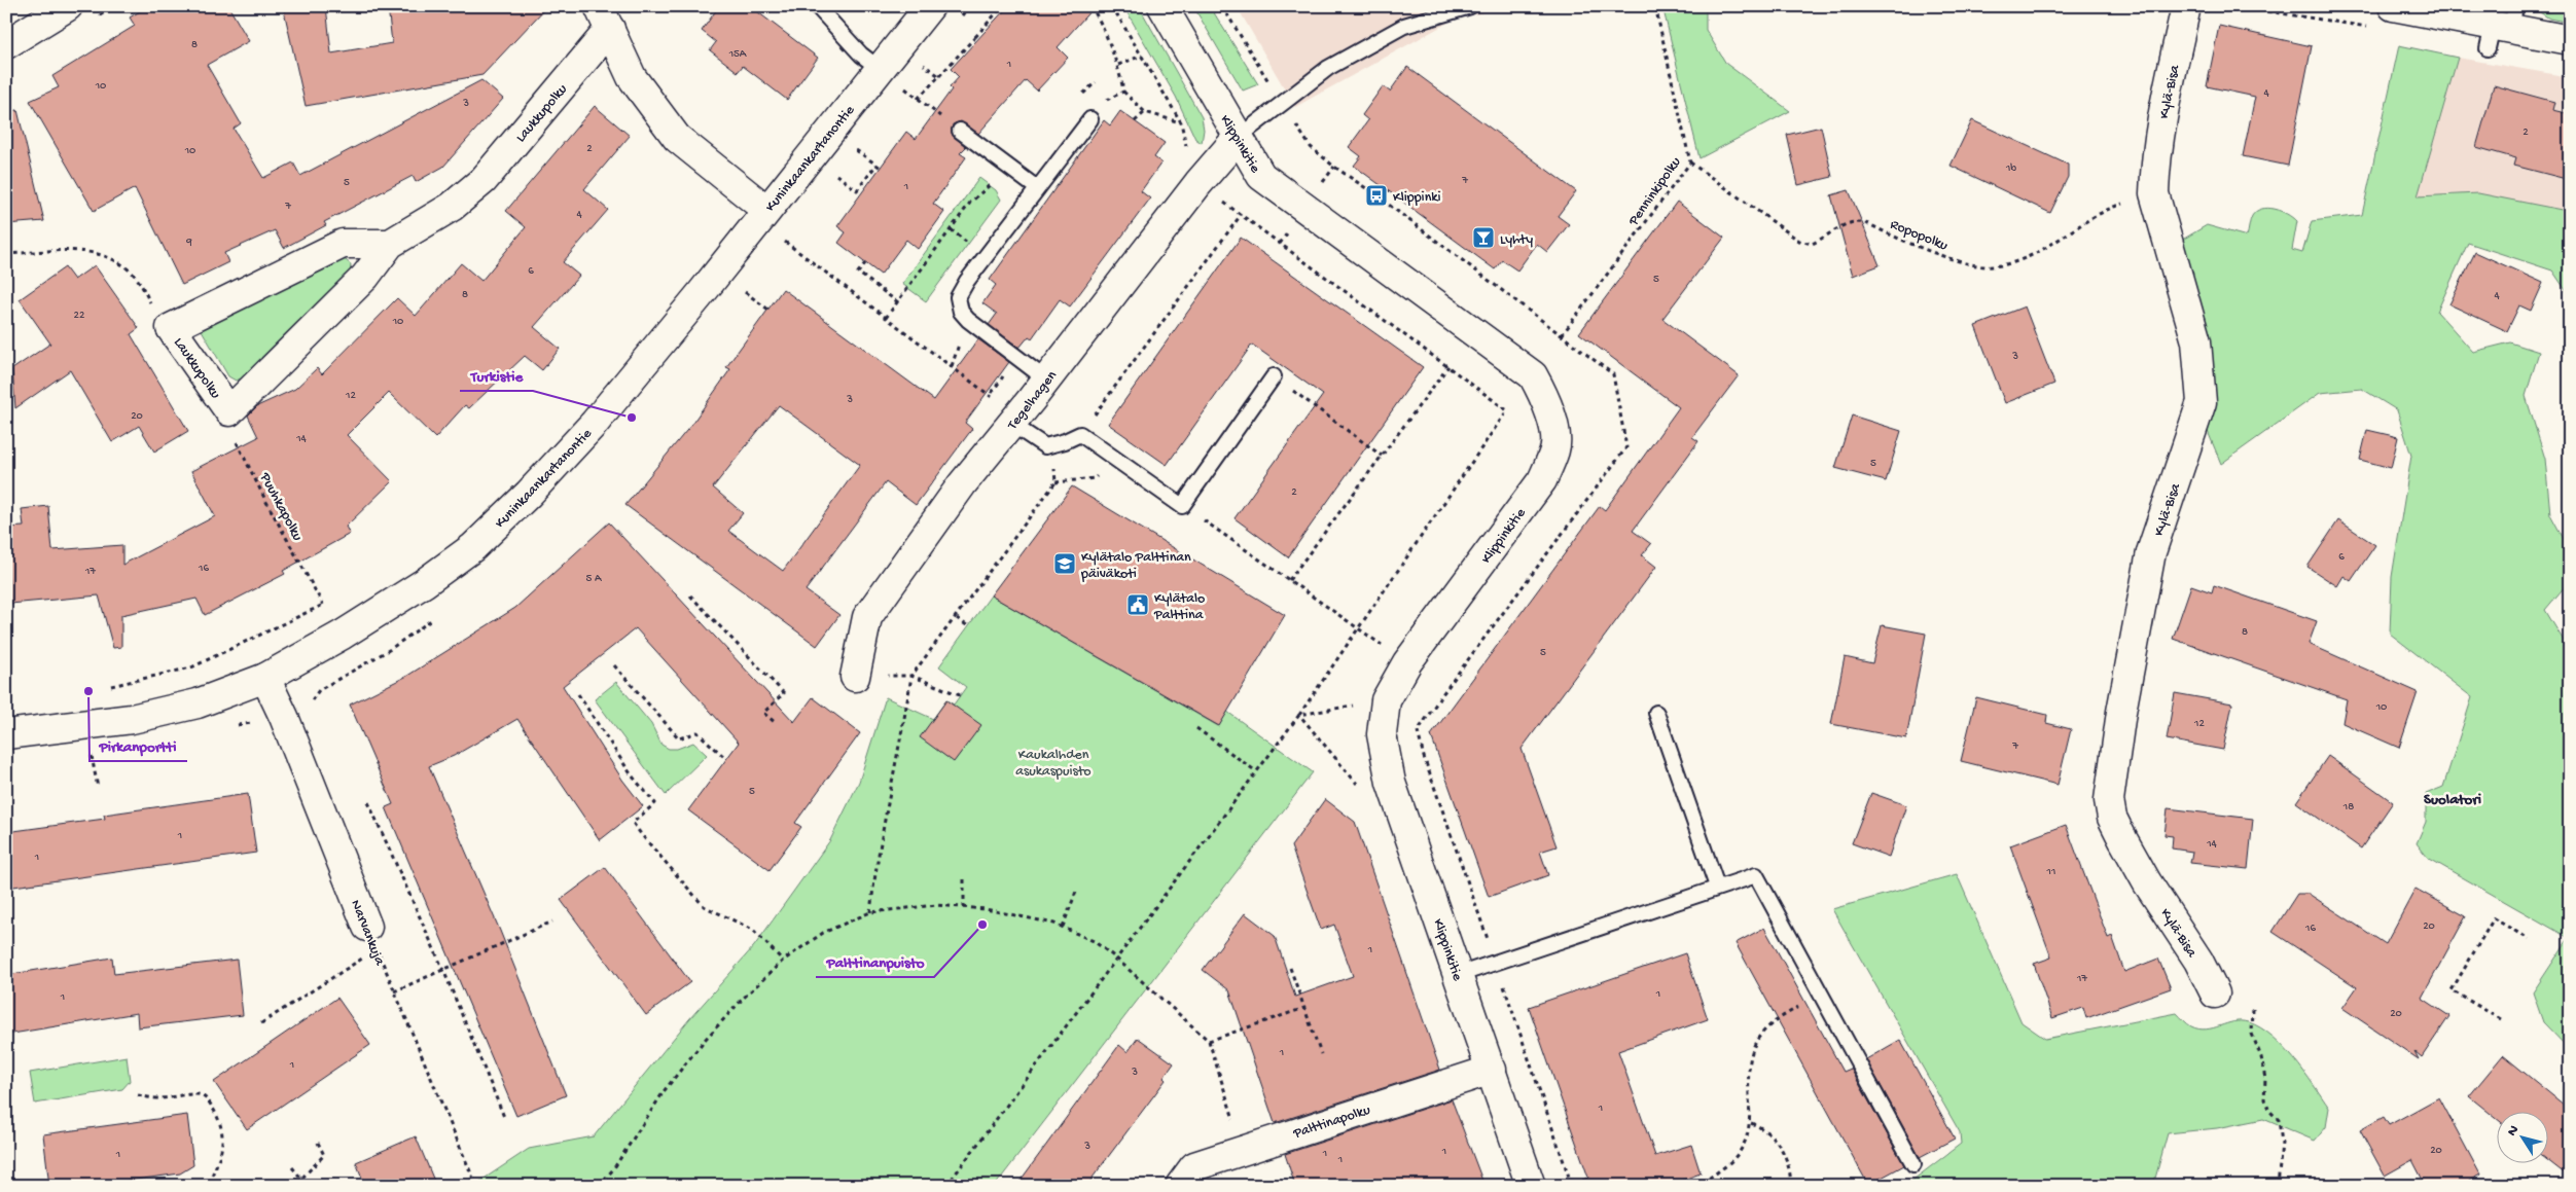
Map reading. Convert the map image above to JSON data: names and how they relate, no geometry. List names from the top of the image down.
{
  "streets": {
    "street": [
      "Kylä-Bisa",
      "Laukkupolku",
      "Klippinkitie",
      "Kuninkaankartanontie",
      "Tegelhagen",
      "Narvankuja",
      "Palttinapolku"
    ],
    "path": ["Penninkipolku", "Ropopolku", "Puuhkapolku"]
  },
  "crossings": [
    ["Kylä-Bisa", "Ropopolku"],
    ["Klippinkitie", "Tegelhagen"],
    ["Klippinkitie", "Palttinapolku"],
    ["Kuninkaankartanontie", "Narvankuja"],
    ["Penninkipolku", "Ropopolku"]
  ],
  "districts": ["Suolatori"],
  "parks": ["Kaukalhden asukaspuisto"],
  "places": {
    "bus stop": ["Klippinki"],
    "bar": ["Lyhty"],
    "other": ["Turkistie", "Pirkanportti", "Palttinanpuisto"],
    "school or university": ["Kylätalo Palttinan päiväkoti"],
    "public building": ["Kylätalo Palttina"]
  },
  "house_numbers": [
    "8",
    "15A",
    "1",
    "10",
    "4",
    "3",
    "2",
    "2",
    "10",
    "1b",
    "7",
    "5",
    "1",
    "7",
    "4",
    "9",
    "6",
    "5",
    "8",
    "4",
    "22",
    "10",
    "3",
    "12",
    "3",
    "20",
    "14",
    "5",
    "2",
    "6",
    "16",
    "17",
    "5 A",
    "8",
    "5",
    "10",
    "12",
    "7",
    "5",
    "18",
    "1",
    "14",
    "1",
    "11",
    "20",
    "16",
    "1",
    "17",
    "1",
    "1",
    "20",
    "1",
    "1",
    "3",
    "1",
    "3",
    "20",
    "1",
    "1",
    "1",
    "1"
  ],
  "north": "top left"
}
